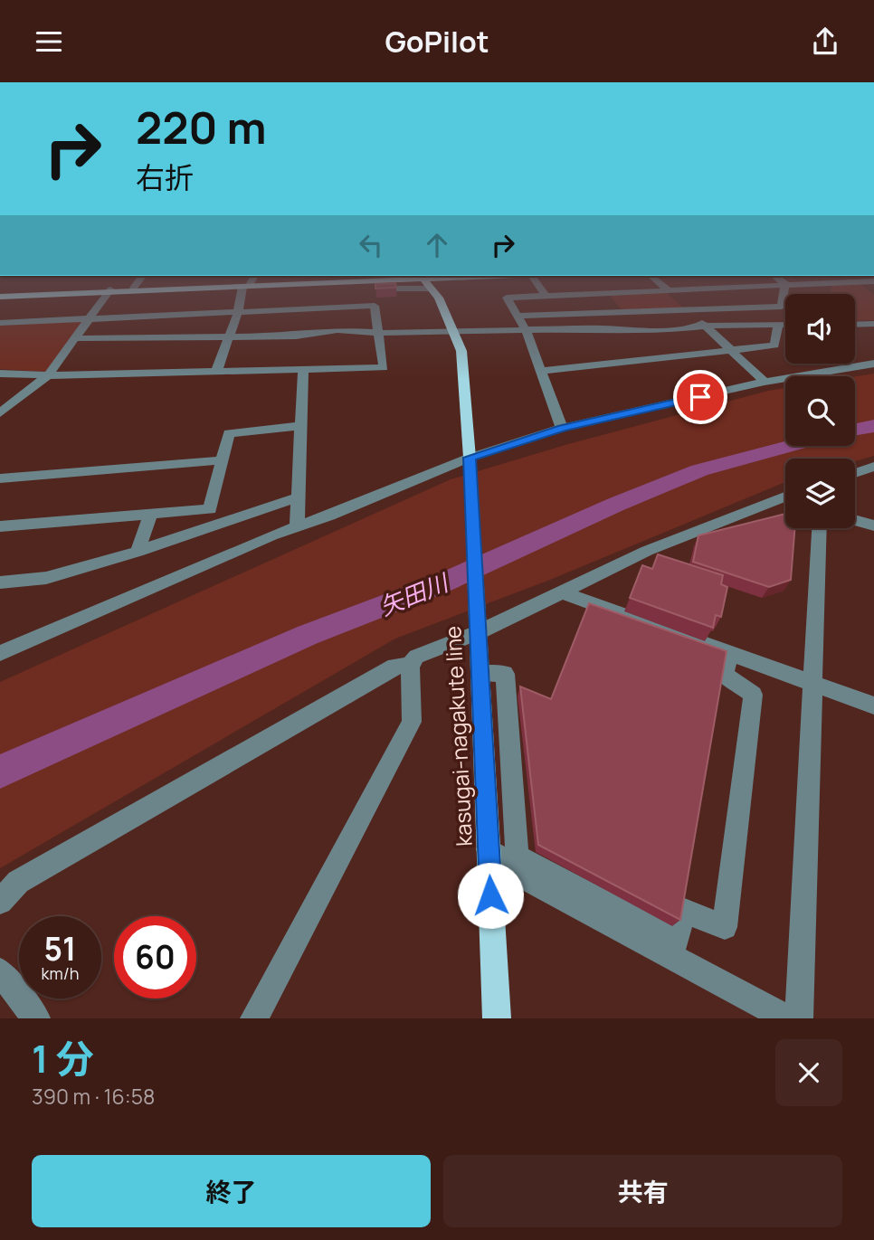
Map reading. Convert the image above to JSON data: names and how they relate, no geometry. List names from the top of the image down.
{
  "streets": {
    "main road": ["kasugai-nagakute line"]
  },
  "water": ["矢田川"],
  "page": {
    "header": "GoPilot",
    "turn": ["220 m", "右折"],
    "speed": "51 km/h",
    "limit": "60",
    "heading": ["1 分", "390 m · 16:58"],
    "buttons": ["終了", "共有"]
  }
}
